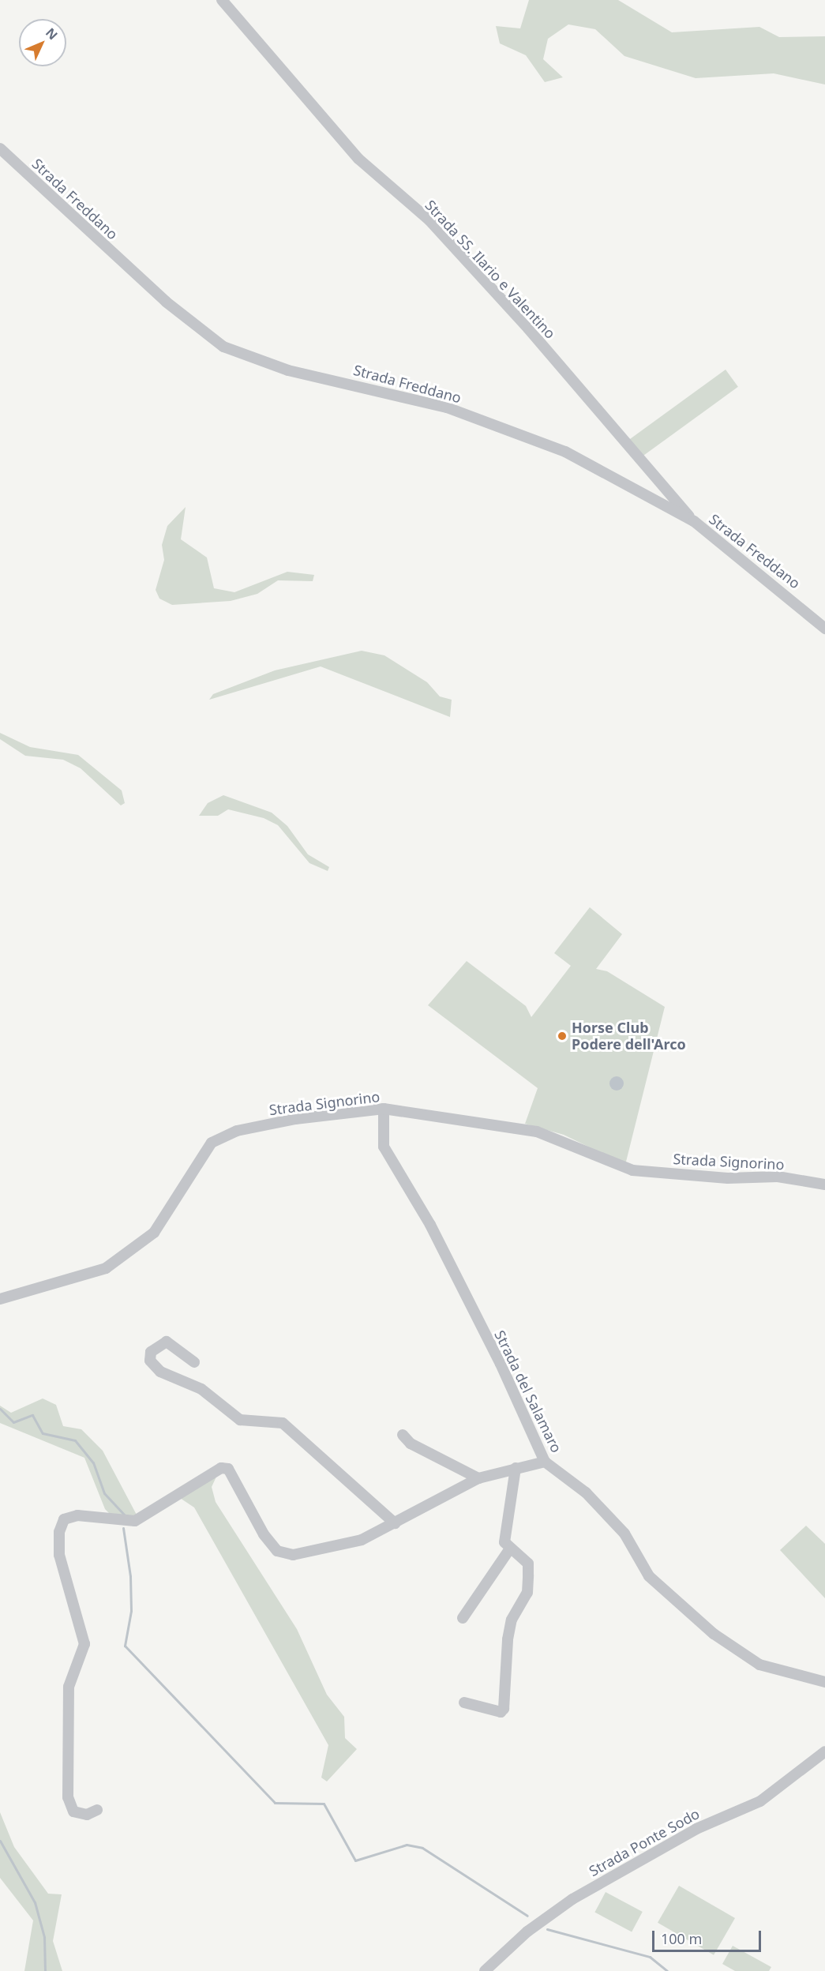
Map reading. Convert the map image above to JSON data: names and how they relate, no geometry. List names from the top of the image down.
{
  "streets": {
    "street": [
      "Strada Freddano",
      "Strada SS. Ilario e Valentino",
      "Strada Signorino",
      "Strada del Salamaro",
      "Strada Ponte Sodo"
    ]
  },
  "crossings": [
    ["Strada Freddano", "Strada SS. Ilario e Valentino"],
    ["Strada Signorino", "Strada del Salamaro"]
  ],
  "places": ["Horse Club Podere dell'Arco"],
  "scale_bar": "100 m",
  "north": "top right"
}
